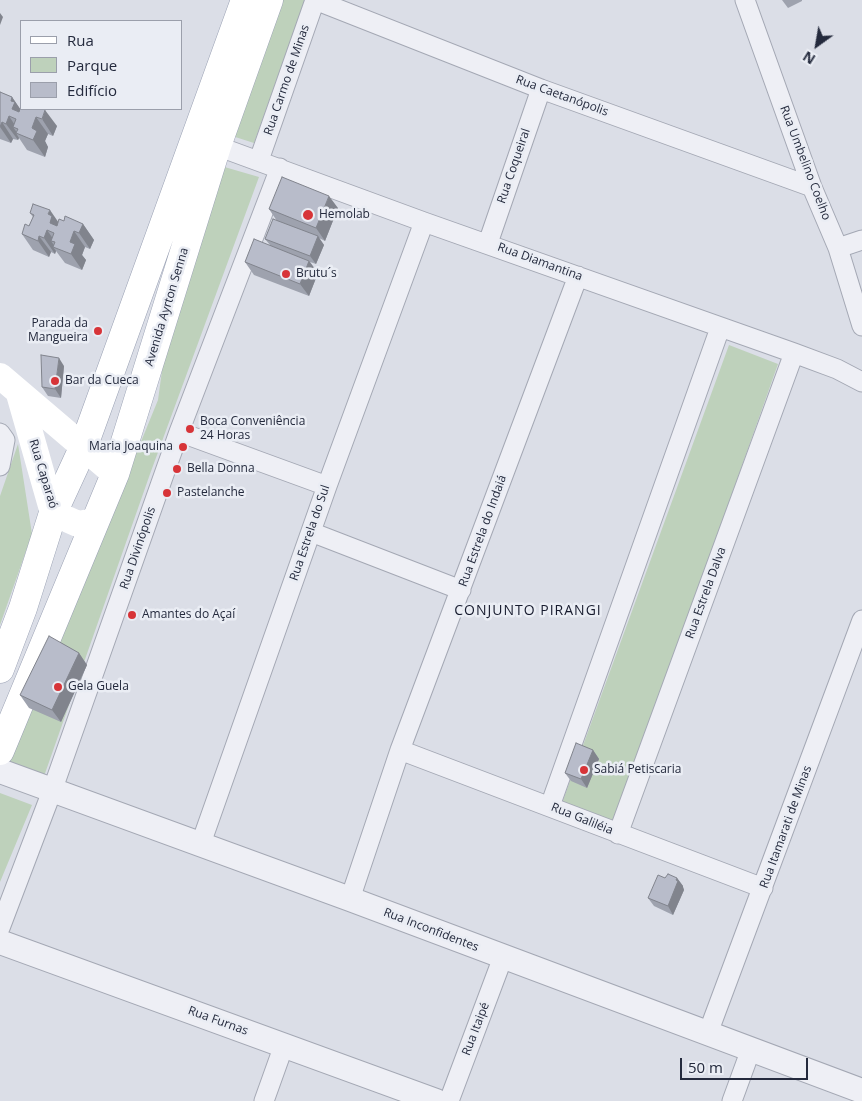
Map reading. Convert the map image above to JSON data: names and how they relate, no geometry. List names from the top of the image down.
{
  "streets": {
    "main road": ["Avenida Ayrton Senna", "Rua Caparaó"],
    "street": [
      "Rua Carmo de Minas",
      "Rua Caetanópolis",
      "Rua Umbelino Coelho",
      "Rua Coqueiral",
      "Rua Diamantina",
      "Rua Estrela do Indaiá",
      "Rua Estrela do Sul",
      "Rua Divinópolis",
      "Rua Estrela Dalva",
      "Rua Galiléia",
      "Rua Itamarati de Minas",
      "Rua Inconfidentes",
      "Rua Furnas",
      "Rua Itaipé"
    ]
  },
  "crossings": [
    ["Rua Carmo de Minas", "Rua Caetanópolis"],
    ["Rua Carmo de Minas", "Rua Diamantina"],
    ["Rua Caetanópolis", "Rua Umbelino Coelho"],
    ["Rua Caetanópolis", "Rua Coqueiral"],
    ["Rua Coqueiral", "Rua Diamantina"],
    ["Rua Diamantina", "Avenida Ayrton Senna"],
    ["Rua Diamantina", "Rua Estrela do Indaiá"],
    ["Rua Diamantina", "Rua Estrela do Sul"],
    ["Rua Diamantina", "Rua Divinópolis"],
    ["Rua Diamantina", "Rua Estrela Dalva"],
    ["Avenida Ayrton Senna", "Rua Caparaó"],
    ["Rua Estrela do Indaiá", "Rua Galiléia"],
    ["Rua Estrela do Indaiá", "Rua Inconfidentes"],
    ["Rua Estrela do Sul", "Rua Inconfidentes"],
    ["Rua Divinópolis", "Rua Inconfidentes"],
    ["Rua Estrela Dalva", "Rua Galiléia"],
    ["Rua Galiléia", "Rua Itamarati de Minas"],
    ["Rua Itamarati de Minas", "Rua Inconfidentes"],
    ["Rua Inconfidentes", "Rua Itaipé"]
  ],
  "districts": ["CONJUNTO PIRANGI"],
  "places": [
    "Hemolab",
    "Brutu´s",
    "Parada da Mangueira",
    "Bar da Cueca",
    "Boca Conveniência 24 Horas",
    "Maria Joaquina",
    "Bella Donna",
    "Pastelanche",
    "Amantes do Açaí",
    "Gela Guela",
    "Sabiá Petiscaria"
  ],
  "legend": ["Rua", "Parque", "Edifício"],
  "scale_bar": "50 m",
  "north": "bottom left"
}
